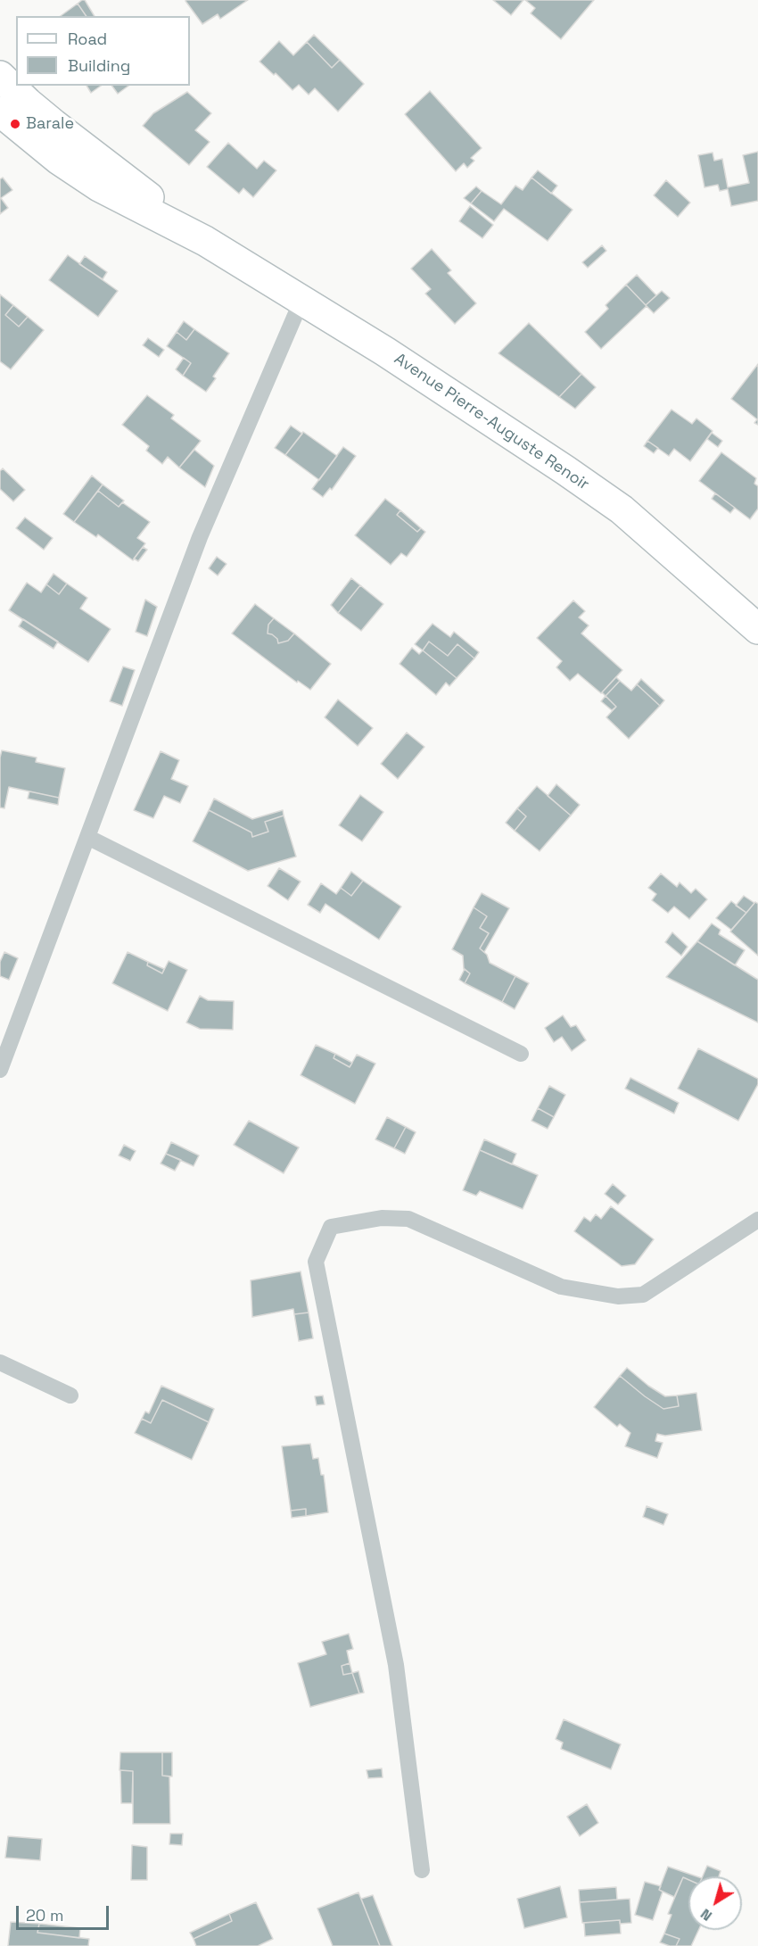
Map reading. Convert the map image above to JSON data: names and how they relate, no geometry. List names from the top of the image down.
{
  "streets": {
    "main road": ["Avenue Pierre-Auguste Renoir"]
  },
  "places": ["Barale"],
  "legend": ["Road", "Building"],
  "scale_bar": "20 m",
  "north": "bottom left"
}
